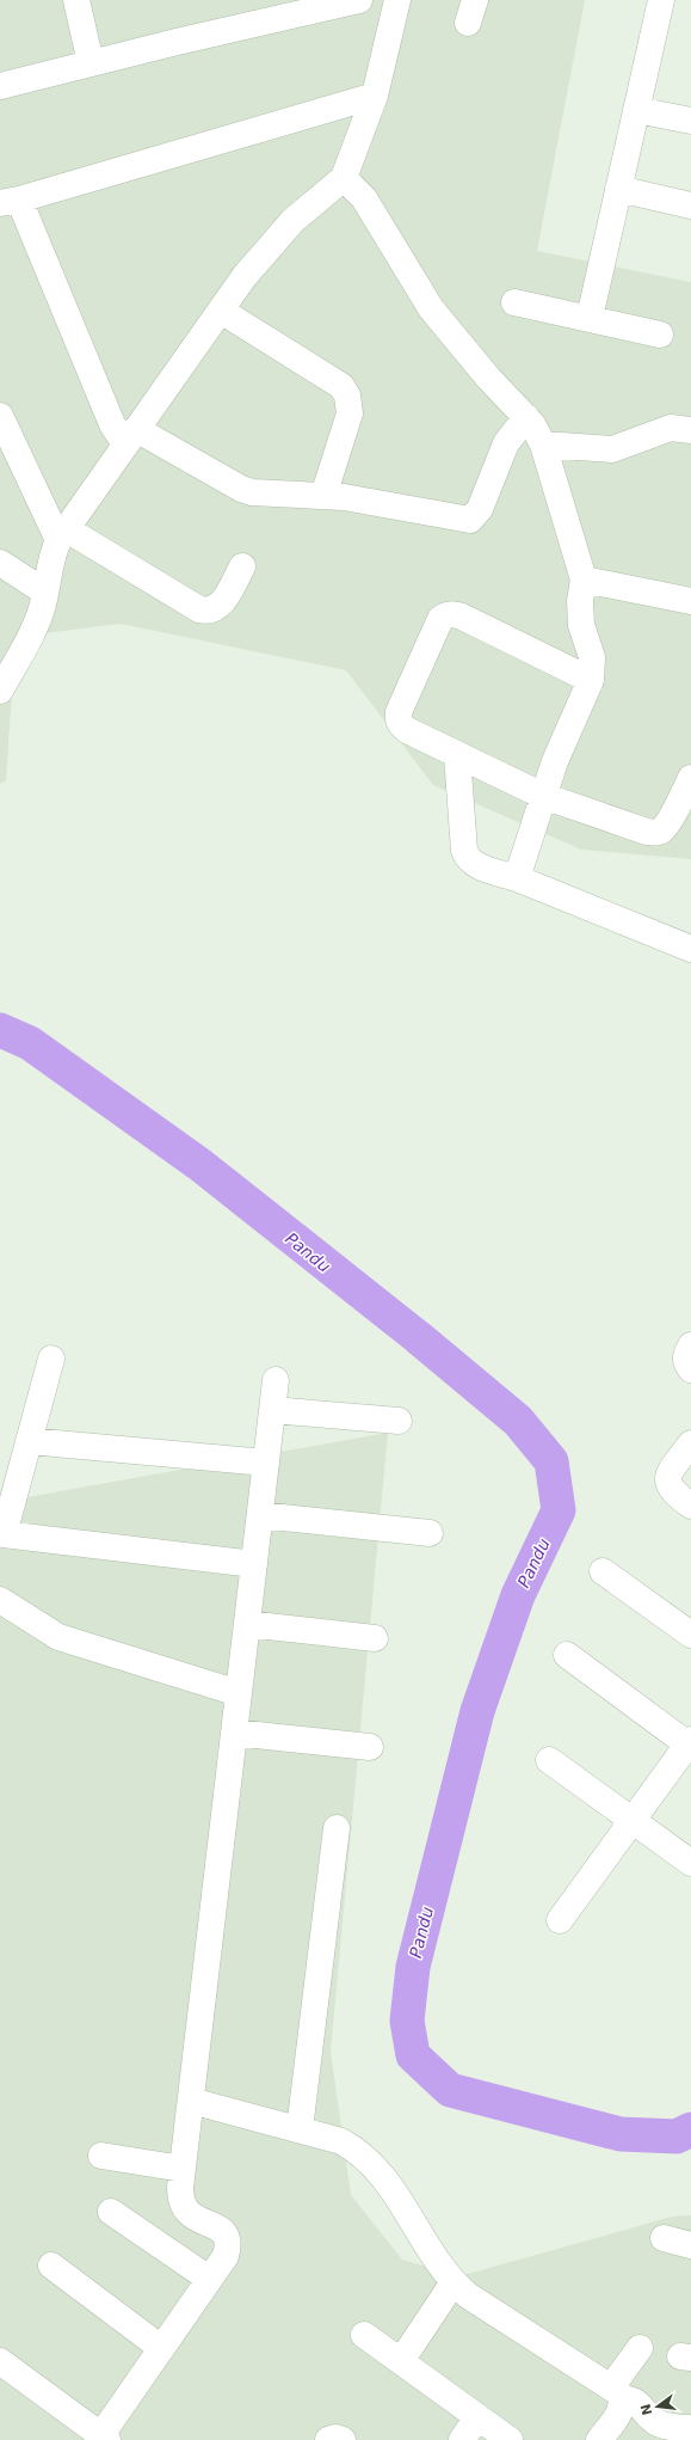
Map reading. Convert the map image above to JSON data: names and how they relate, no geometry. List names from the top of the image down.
{
  "water": ["Pandu"],
  "north": "left"
}
